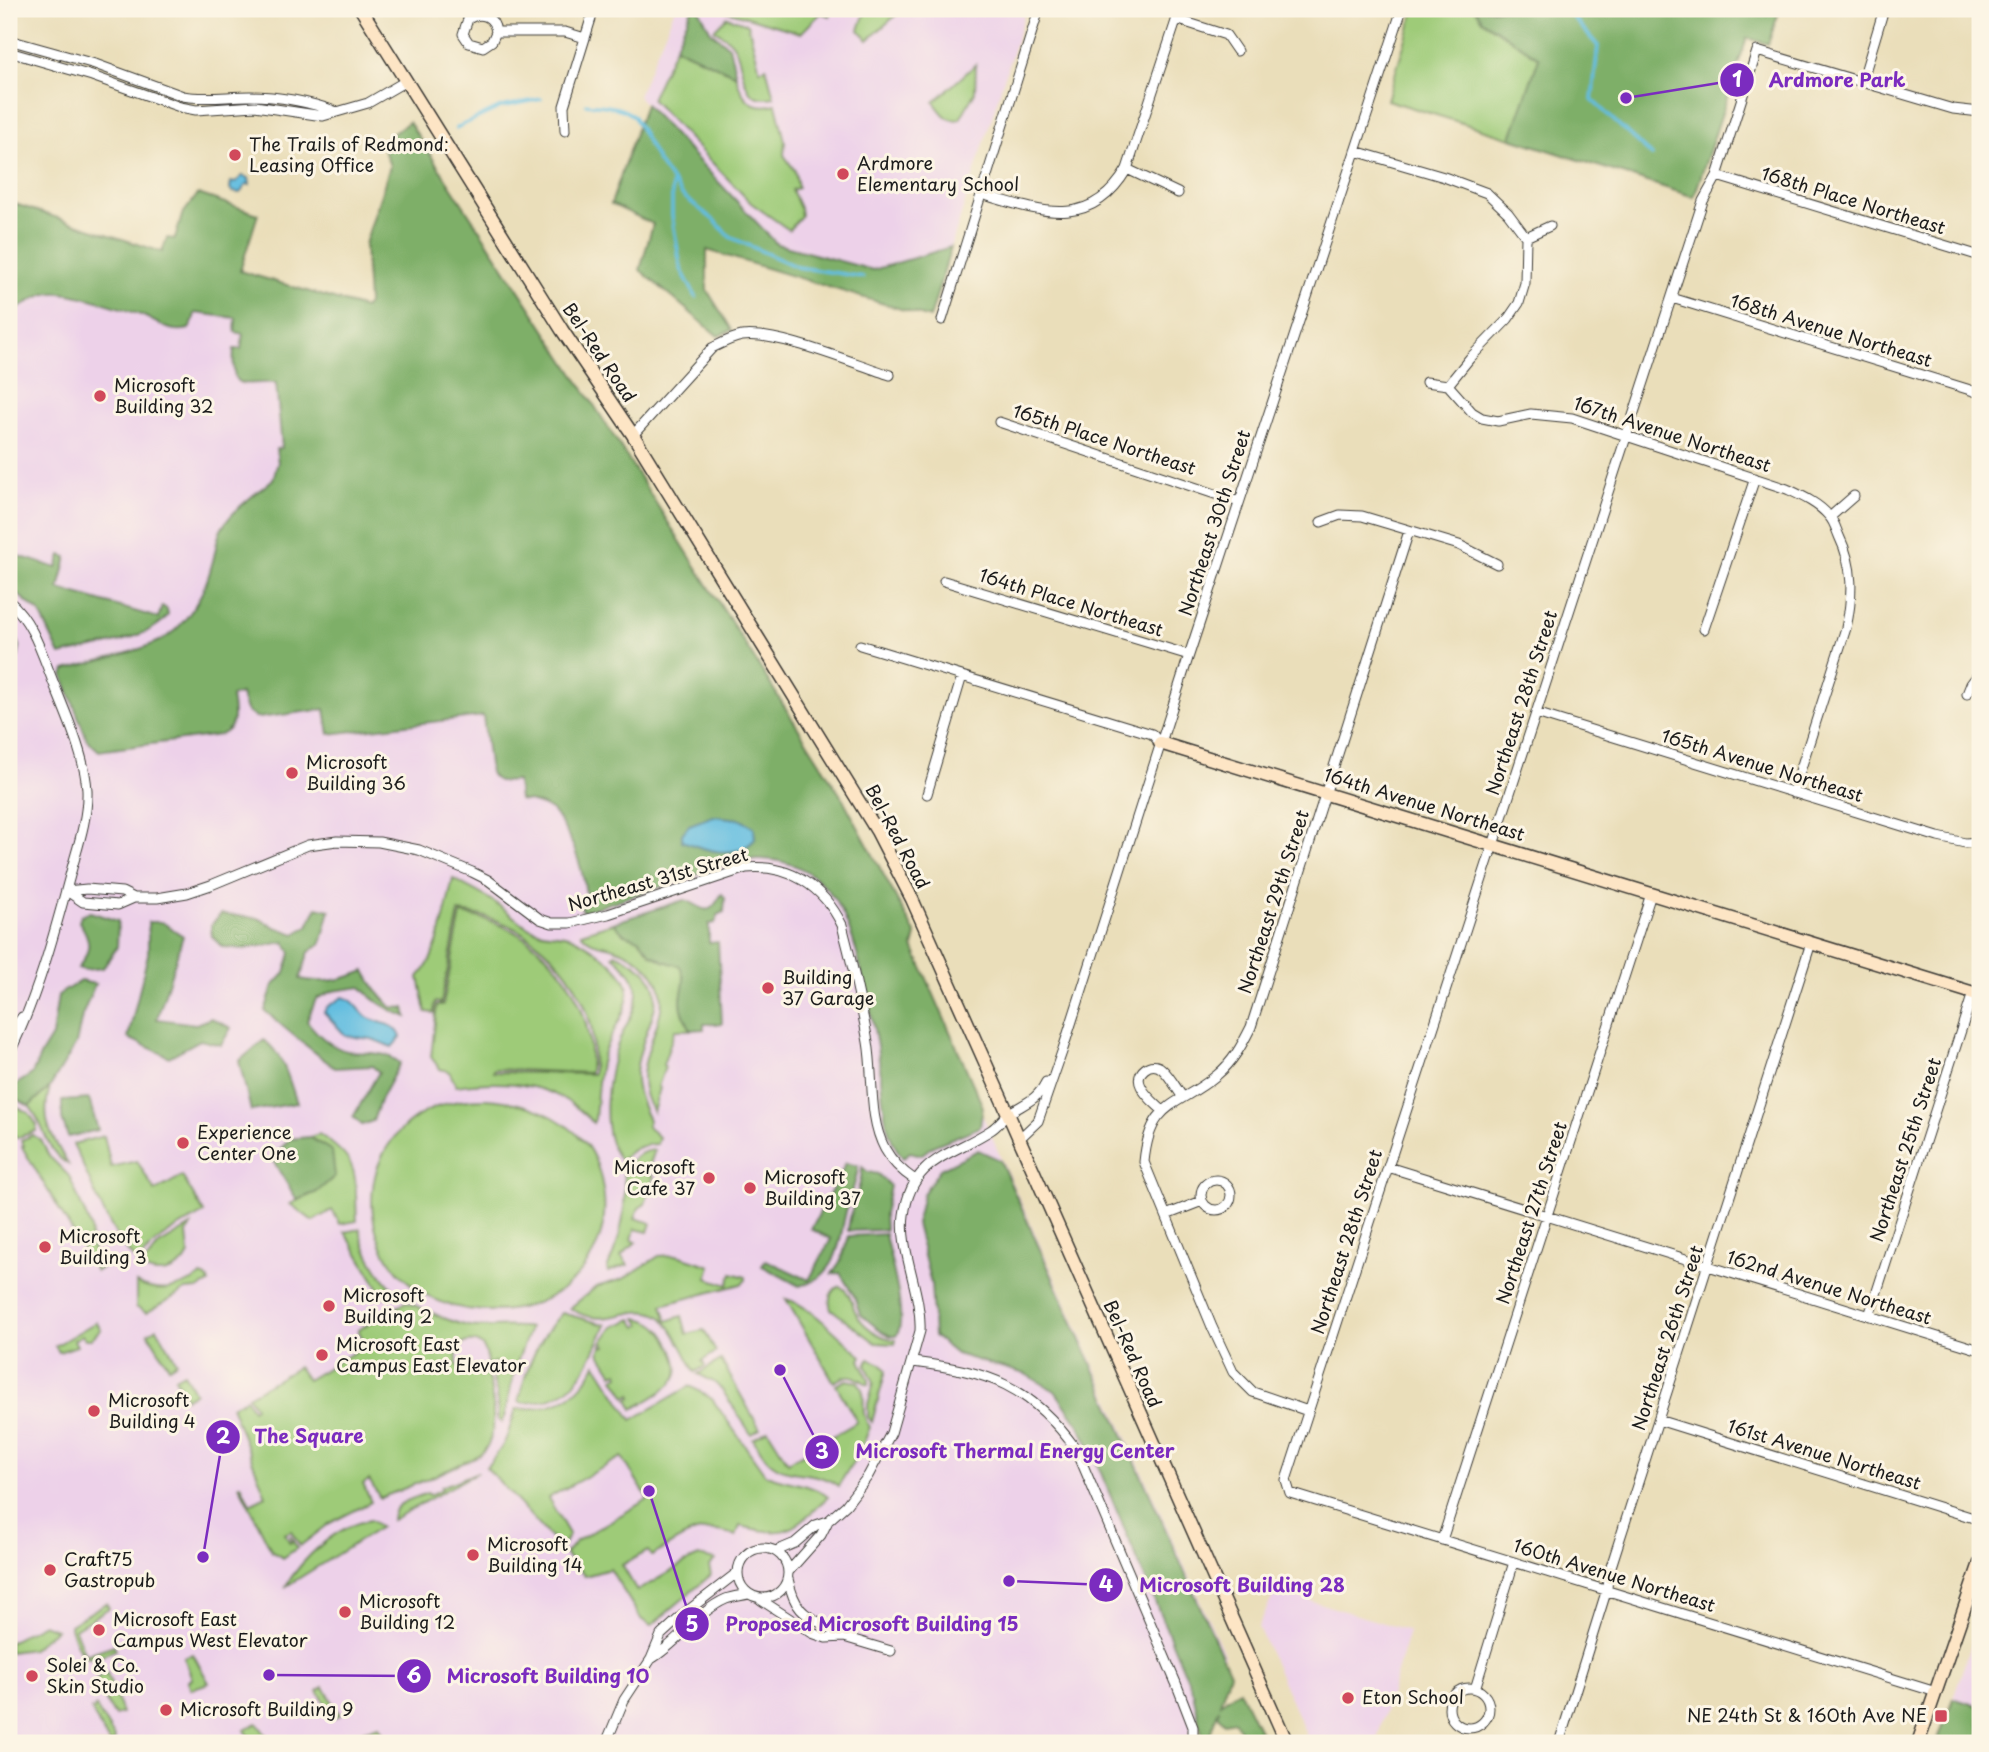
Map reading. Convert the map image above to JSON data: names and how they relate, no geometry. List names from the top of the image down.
{
  "streets": {
    "main road": ["Bel-Red Road", "164th Avenue Northeast"],
    "street": [
      "168th Place Northeast",
      "168th Avenue Northeast",
      "167th Avenue Northeast",
      "165th Place Northeast",
      "Northeast 30th Street",
      "164th Place Northeast",
      "Northeast 28th Street",
      "165th Avenue Northeast",
      "Northeast 31st Street",
      "Northeast 29th Street",
      "Northeast 25th Street",
      "Northeast 27th Street",
      "162nd Avenue Northeast",
      "Northeast 26th Street",
      "161st Avenue Northeast",
      "160th Avenue Northeast"
    ]
  },
  "crossings": [
    ["168th Place Northeast", "Northeast 28th Street"],
    ["168th Avenue Northeast", "Northeast 28th Street"],
    ["Bel-Red Road", "Northeast 30th Street"],
    ["167th Avenue Northeast", "Northeast 28th Street"],
    ["165th Place Northeast", "Northeast 30th Street"],
    ["Northeast 30th Street", "164th Place Northeast"],
    ["Northeast 30th Street", "164th Avenue Northeast"],
    ["Northeast 30th Street", "Northeast 31st Street"],
    ["Northeast 28th Street", "165th Avenue Northeast"],
    ["Northeast 28th Street", "164th Avenue Northeast"],
    ["Northeast 28th Street", "162nd Avenue Northeast"],
    ["Northeast 28th Street", "160th Avenue Northeast"],
    ["164th Avenue Northeast", "Northeast 29th Street"],
    ["164th Avenue Northeast", "Northeast 25th Street"],
    ["164th Avenue Northeast", "Northeast 27th Street"],
    ["164th Avenue Northeast", "Northeast 26th Street"],
    ["Northeast 25th Street", "162nd Avenue Northeast"],
    ["Northeast 27th Street", "162nd Avenue Northeast"],
    ["Northeast 27th Street", "160th Avenue Northeast"],
    ["162nd Avenue Northeast", "Northeast 26th Street"],
    ["Northeast 26th Street", "161st Avenue Northeast"],
    ["Northeast 26th Street", "160th Avenue Northeast"]
  ],
  "places": {
    "other": [
      "Ardmore Park",
      "The Trails of Redmond: Leasing Office",
      "Ardmore Elementary School",
      "Microsoft Building 32",
      "Microsoft Building 36",
      "Building 37 Garage",
      "Experience Center One",
      "Microsoft Cafe 37",
      "Microsoft Building 37",
      "Microsoft Building 3",
      "Microsoft Building 2",
      "Microsoft East Campus East Elevator",
      "Microsoft Thermal Energy Center",
      "Microsoft Building 4",
      "Proposed Microsoft Building 15",
      "Microsoft Building 14",
      "The Square",
      "Craft75 Gastropub",
      "Microsoft Building 28",
      "Microsoft Building 12",
      "Microsoft East Campus West Elevator",
      "Microsoft Building 10",
      "Solei & Co. Skin Studio",
      "Eton School",
      "Microsoft Building 9"
    ],
    "transit": ["NE 24th St & 160th Ave NE"]
  }
}
